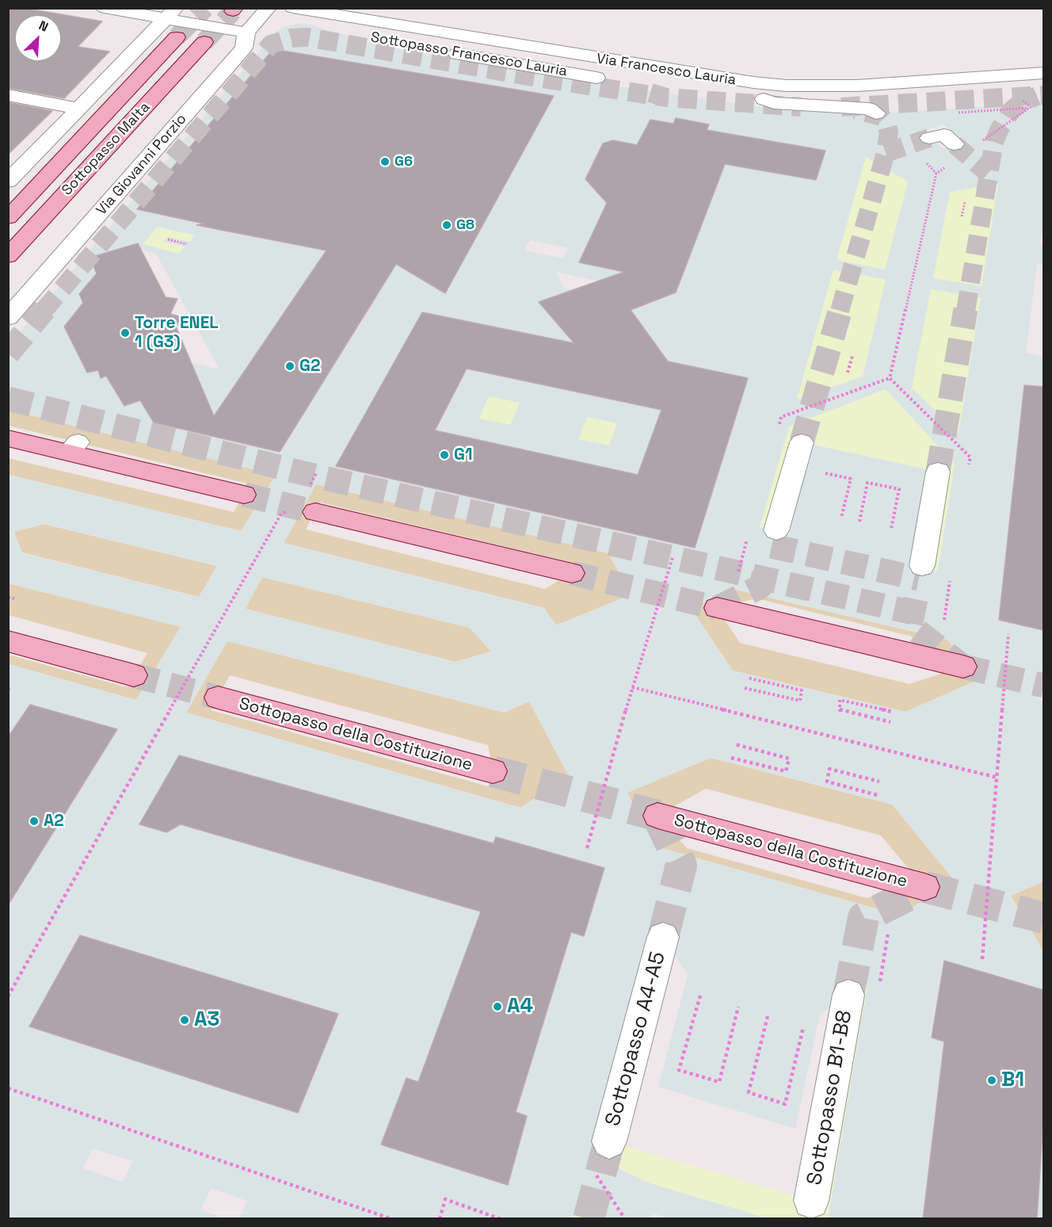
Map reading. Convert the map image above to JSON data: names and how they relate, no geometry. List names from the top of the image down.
{
  "streets": {
    "main road": ["Sottopasso Malta", "Sottopasso della Costituzione"],
    "street": [
      "Sottopasso Francesco Lauria",
      "Via Francesco Lauria",
      "Via Giovanni Porzio",
      "Sottopasso A4-A5",
      "Sottopasso B1-B8"
    ]
  },
  "places": [
    "G6",
    "G8",
    "Torre ENEL 1 (G3)",
    "G2",
    "G1",
    "A2",
    "A4",
    "A3",
    "B1"
  ],
  "north": "top right"
}
